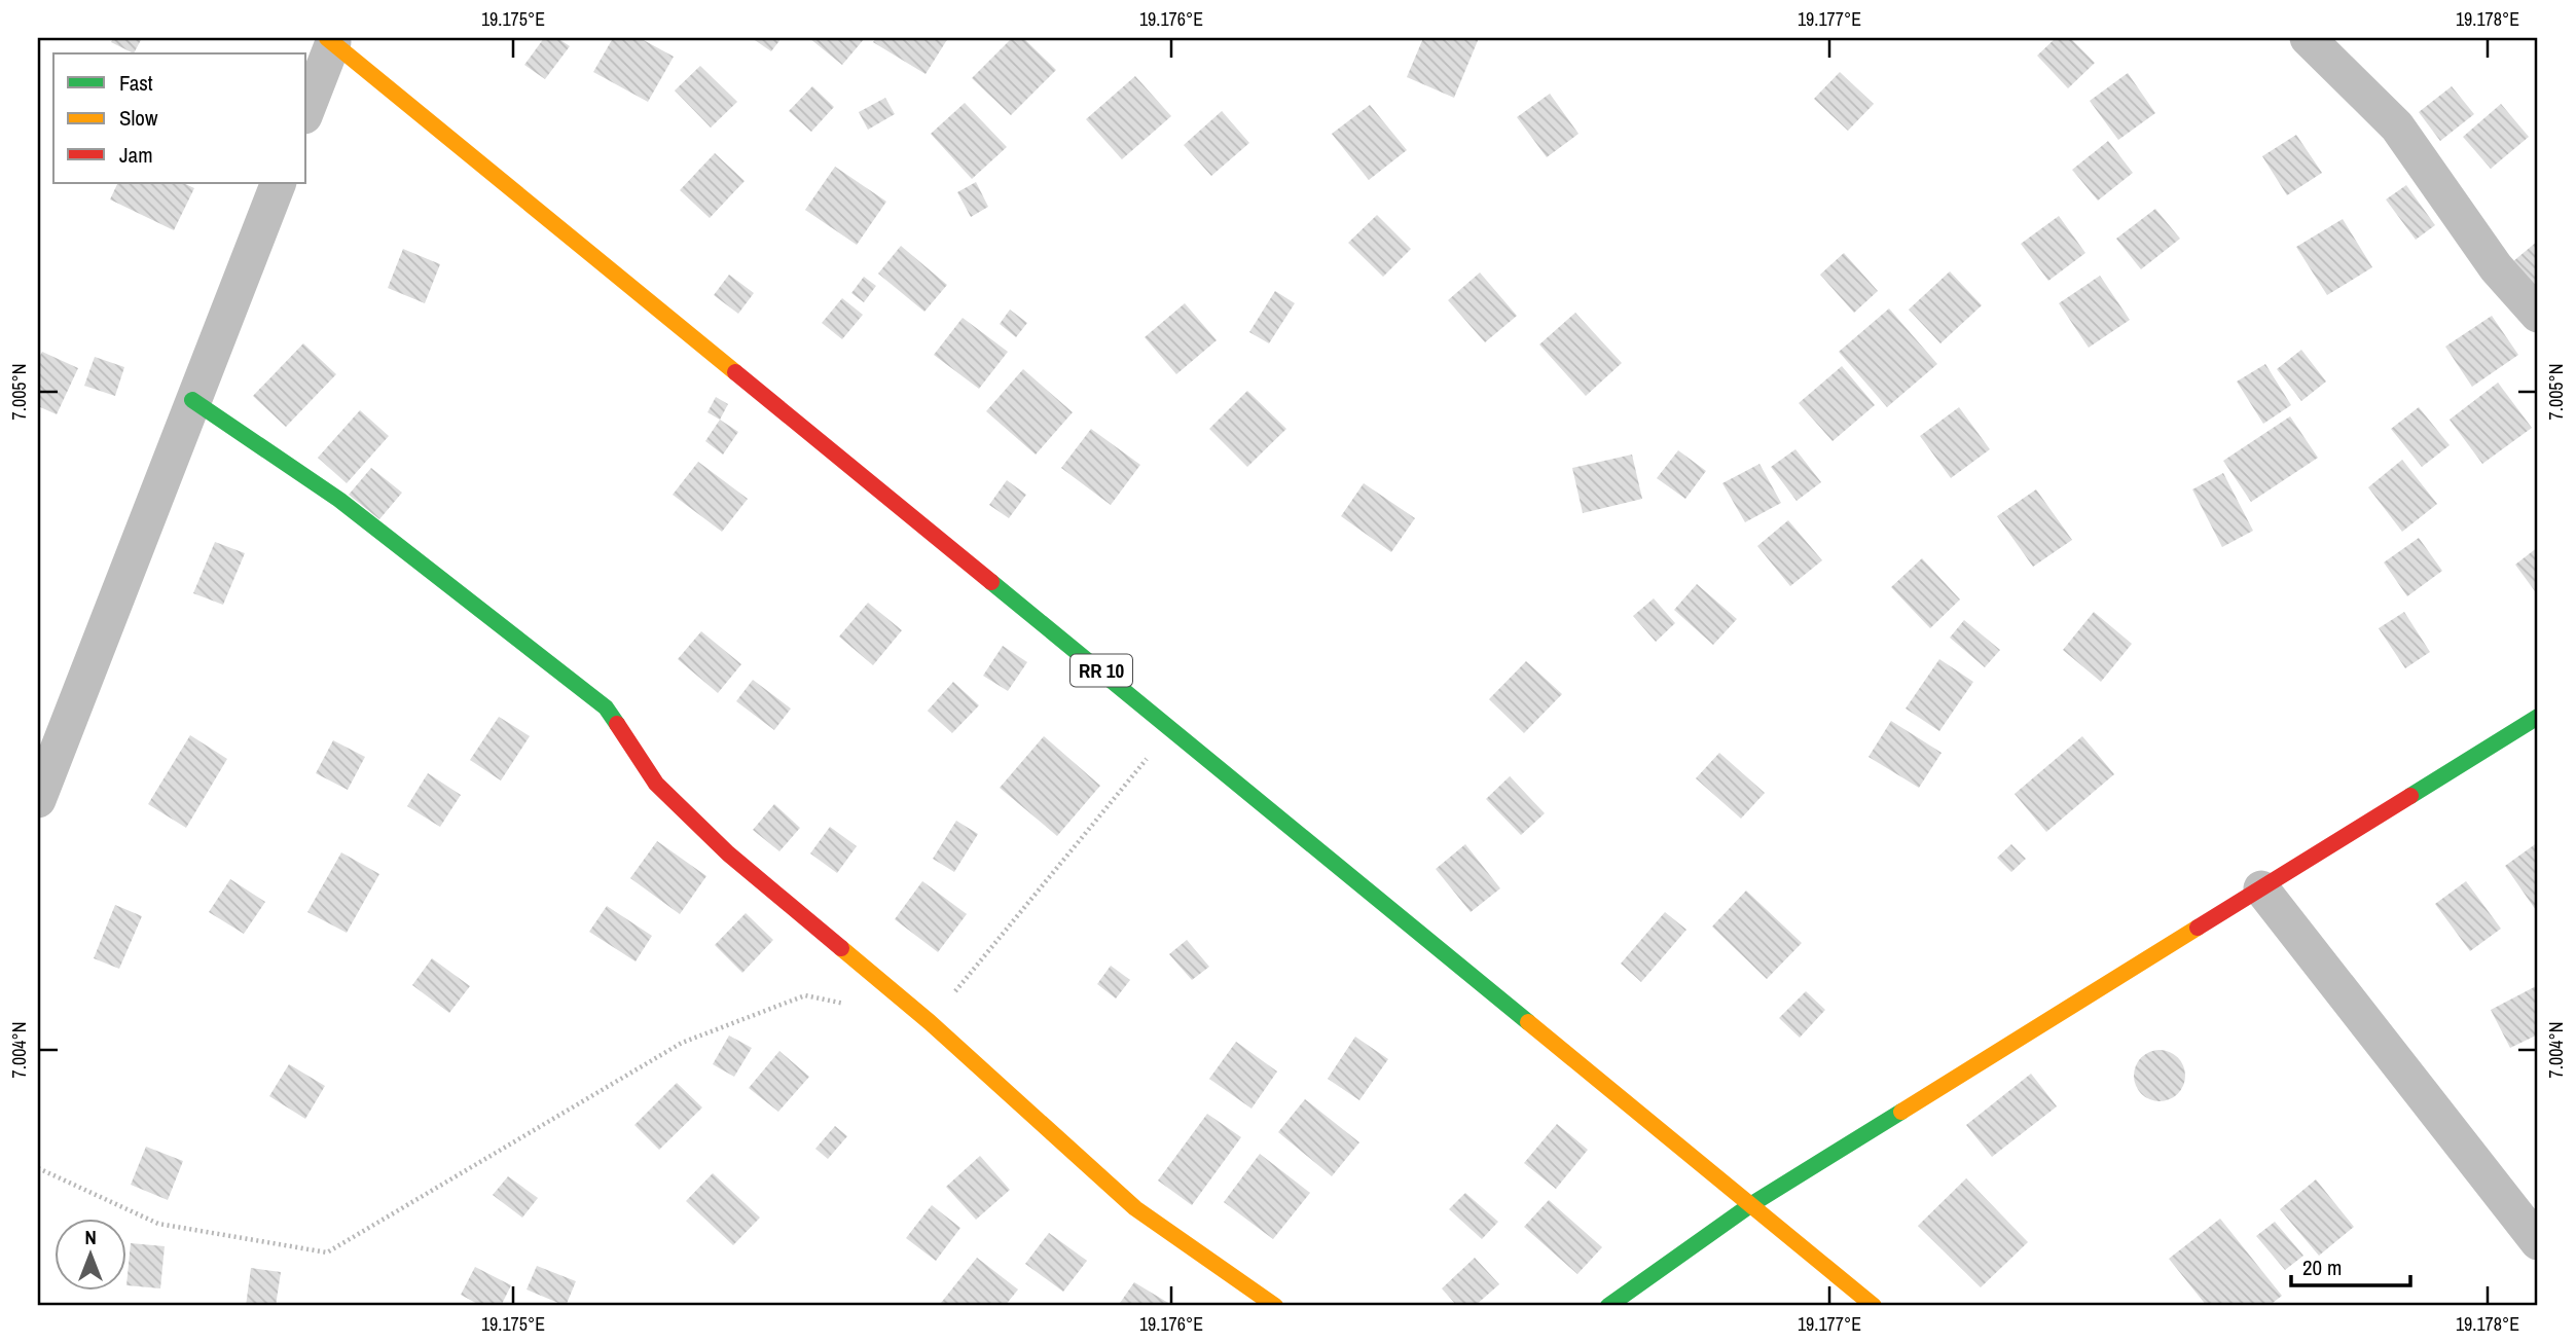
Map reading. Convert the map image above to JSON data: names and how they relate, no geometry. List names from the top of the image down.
{
  "streets": {
    "street": ["RR 10"]
  },
  "legend": ["Fast", "Slow", "Jam"],
  "scale_bar": "20 m",
  "north": "top",
  "coordinates": [
    "19.175°E",
    "19.176°E",
    "19.177°E",
    "19.178°E",
    "7.005°N",
    "7.004°N"
  ]
}
